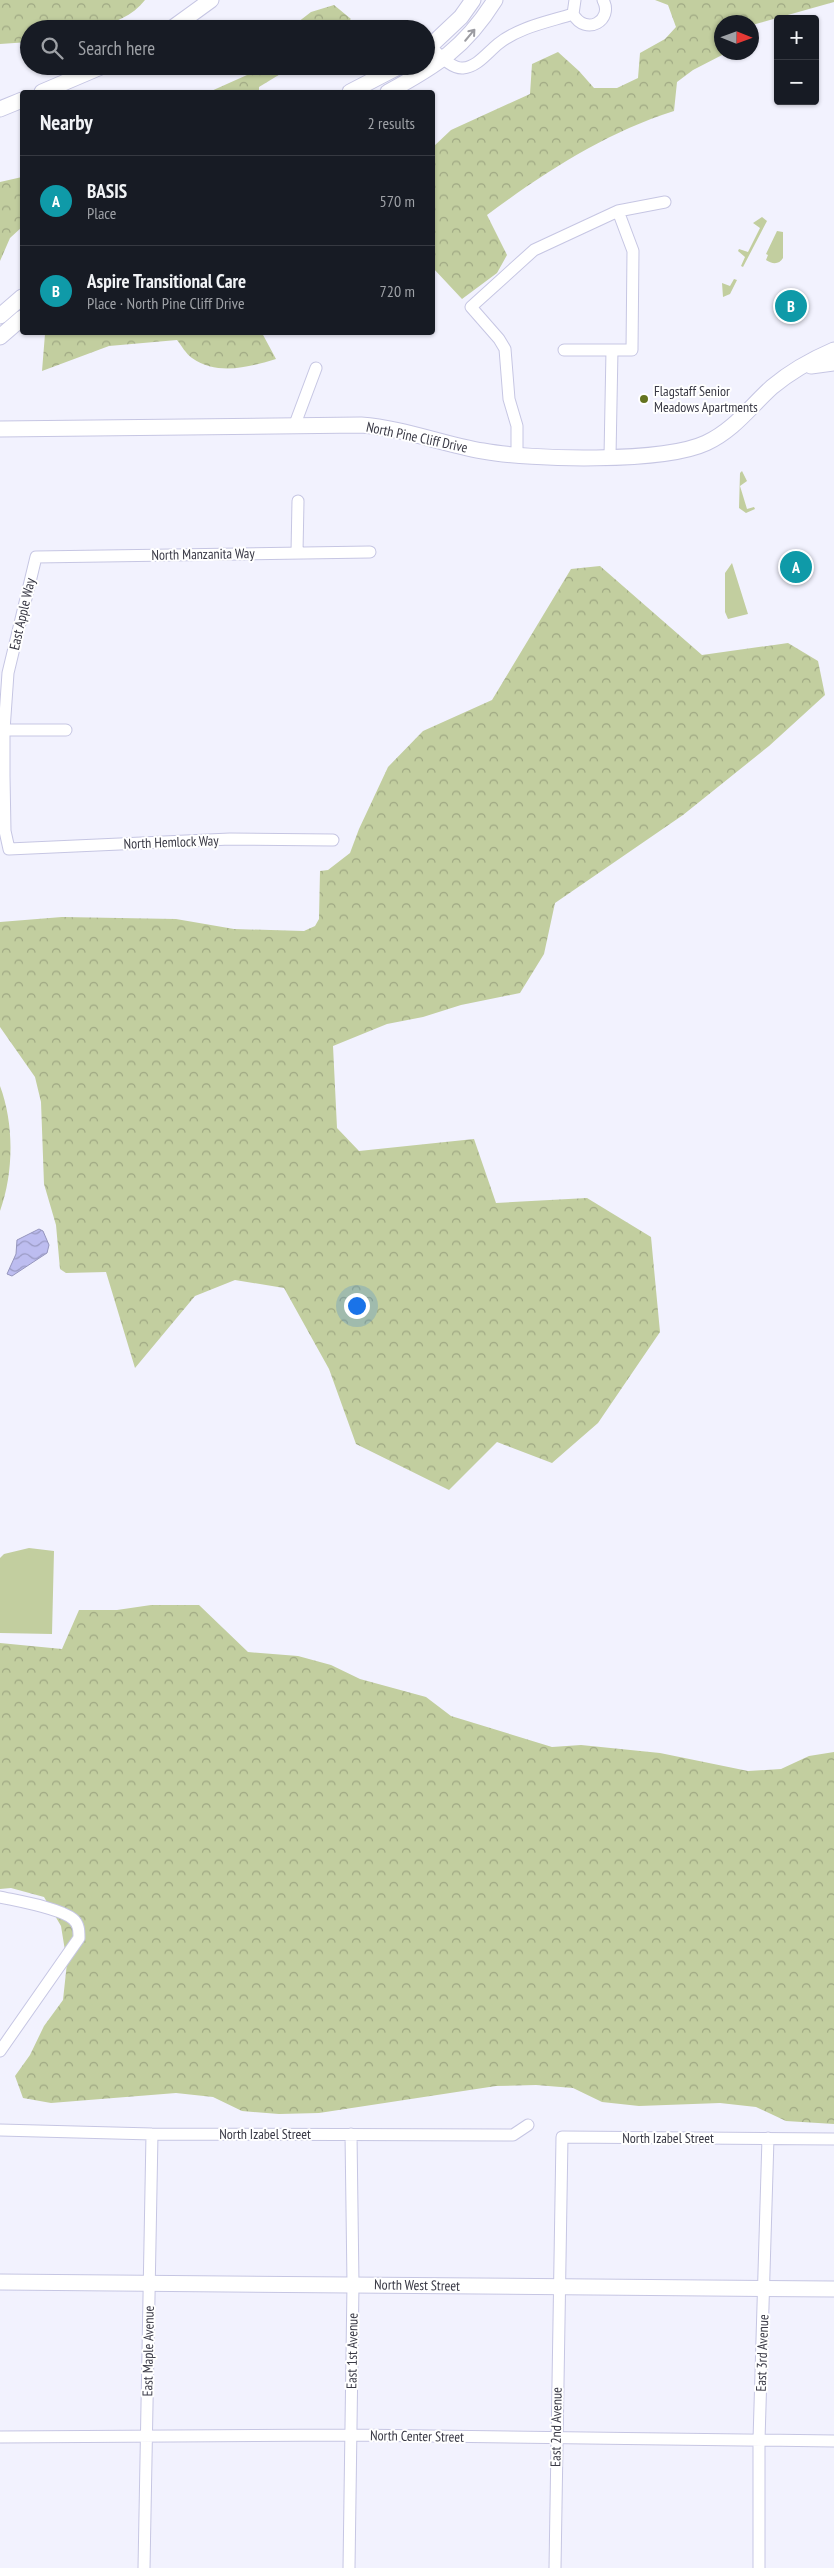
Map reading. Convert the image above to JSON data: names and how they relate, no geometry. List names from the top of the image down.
{
  "streets": {
    "street": [
      "North Pine Cliff Drive",
      "North Manzanita Way",
      "East Apple Way",
      "North Hemlock Way",
      "North Izabel Street",
      "North West Street",
      "East Maple Avenue",
      "East 1st Avenue",
      "East 3rd Avenue",
      "East 2nd Avenue",
      "North Center Street"
    ]
  },
  "crossings": [
    ["North Manzanita Way", "East Apple Way"],
    ["East Apple Way", "North Hemlock Way"],
    ["North Izabel Street", "North West Street"],
    ["North Izabel Street", "East Maple Avenue"],
    ["North Izabel Street", "East 1st Avenue"],
    ["North Izabel Street", "East 3rd Avenue"],
    ["North Izabel Street", "East 2nd Avenue"],
    ["North West Street", "East Maple Avenue"],
    ["North West Street", "East 1st Avenue"],
    ["North West Street", "East 3rd Avenue"],
    ["North West Street", "East 2nd Avenue"],
    ["East Maple Avenue", "North Center Street"],
    ["East 1st Avenue", "North Center Street"],
    ["East 3rd Avenue", "North Center Street"],
    ["East 2nd Avenue", "North Center Street"]
  ],
  "places": ["Flagstaff Senior Meadows Apartments"],
  "north": "right",
  "page": {
    "map_buttons": ["+", "−"],
    "search": "Search here",
    "heading": ["Nearby", "2 results"],
    "list": [
      {
        "mark": "A",
        "name": "BASIS",
        "note": "Place",
        "value": "570 m"
      },
      {
        "mark": "B",
        "name": "Aspire Transitional Care",
        "note": "Place · North Pine Cliff Drive",
        "value": "720 m"
      }
    ],
    "pins": ["B", "A"]
  }
}
